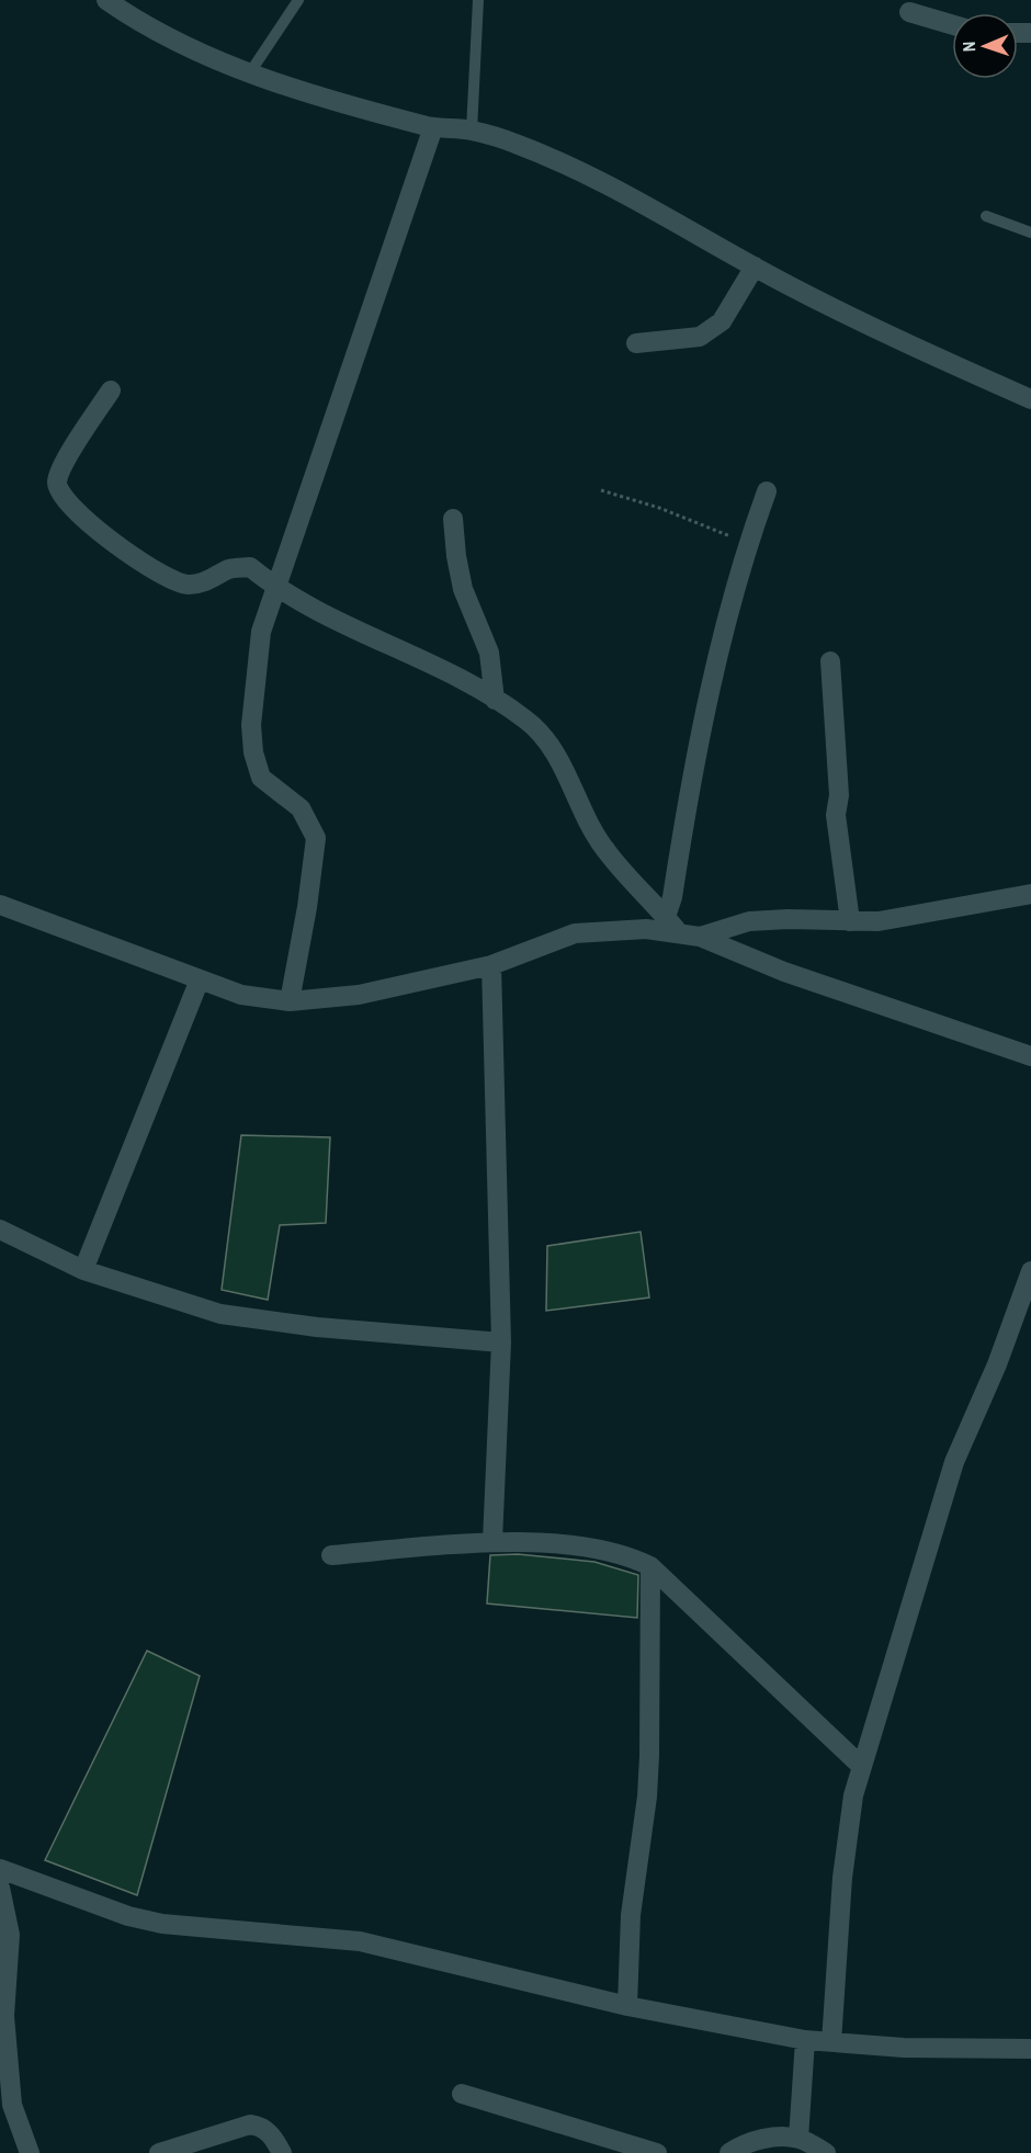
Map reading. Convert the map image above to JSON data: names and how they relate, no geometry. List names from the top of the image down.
{
  "north": "left"
}
